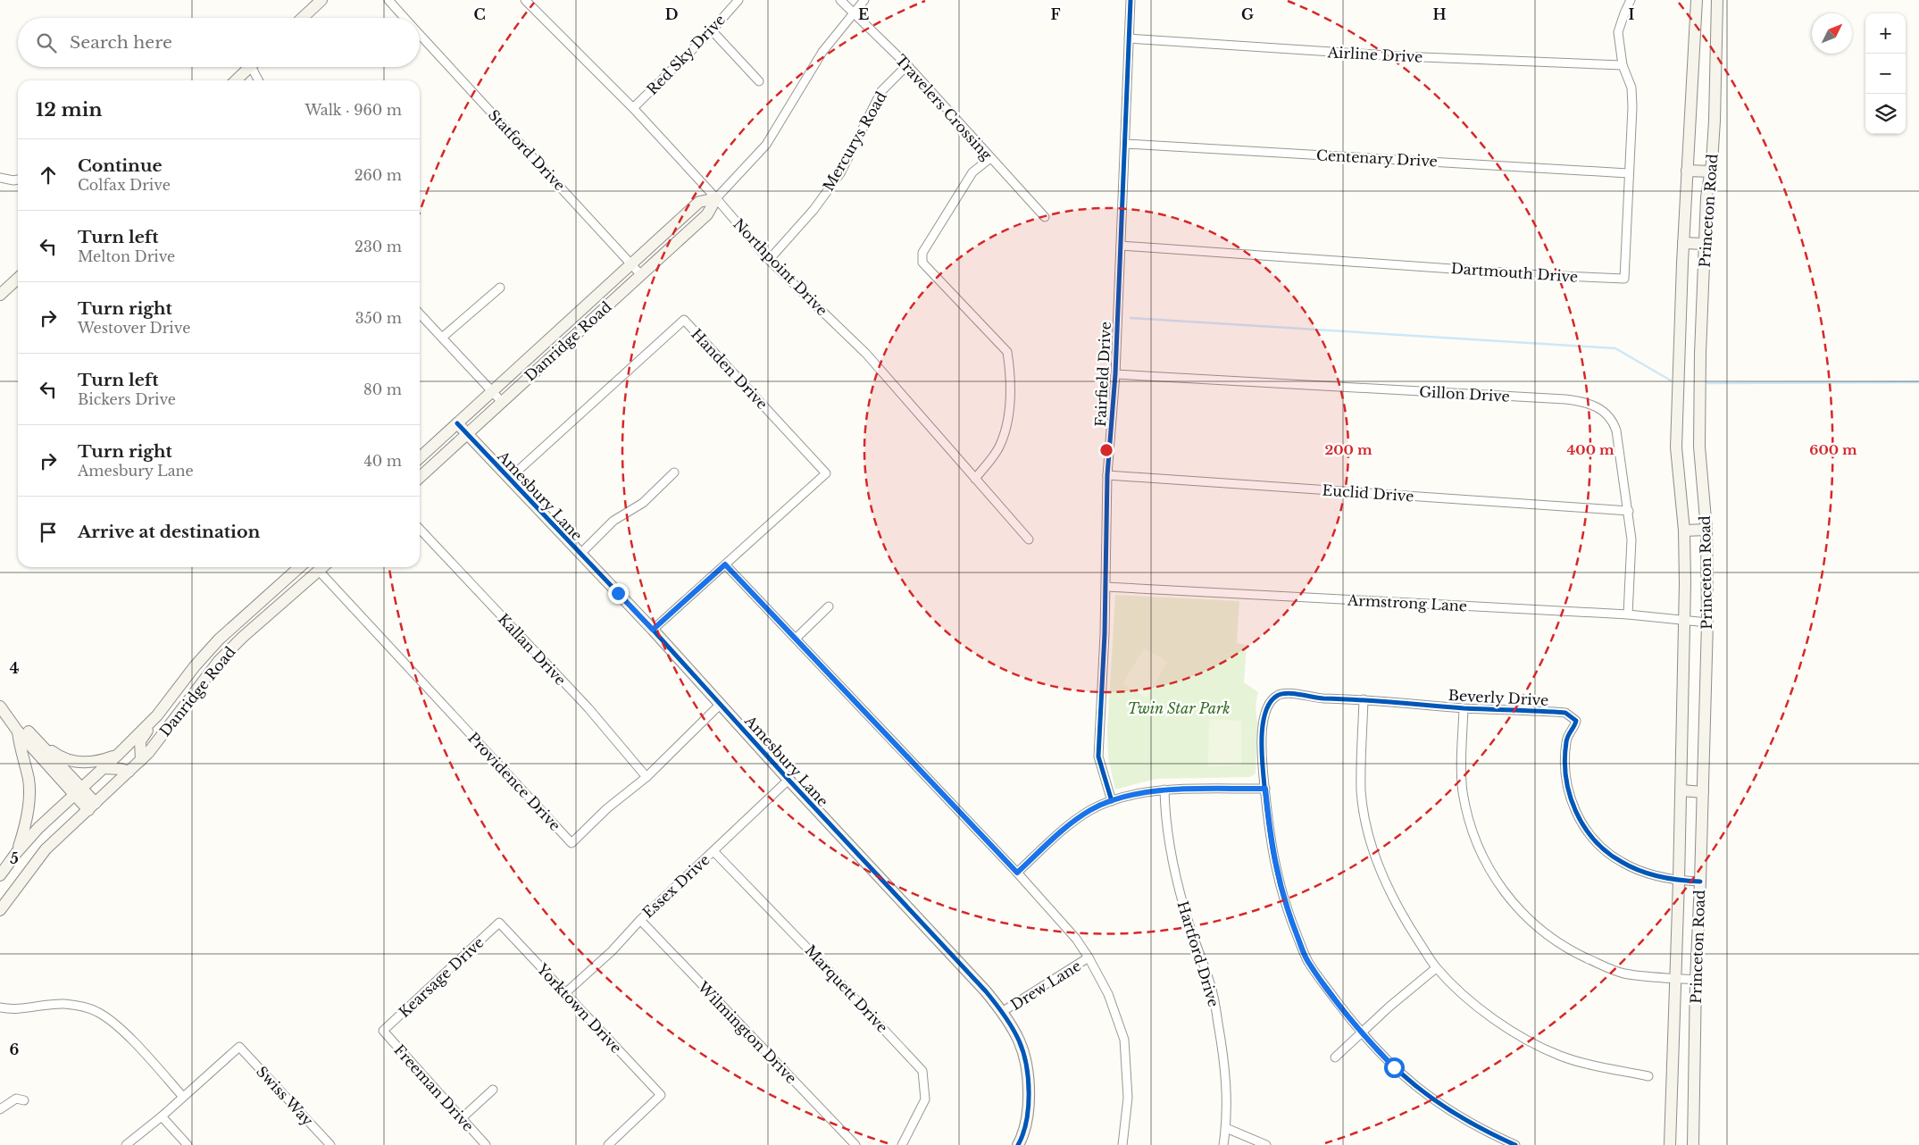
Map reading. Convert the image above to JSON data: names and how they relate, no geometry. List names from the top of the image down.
{
  "streets": {
    "main road": ["Princeton Road", "Danridge Road", "Amesbury Lane"],
    "street": [
      "Red Sky Drive",
      "Airline Drive",
      "Travelers Crossing",
      "Mercurys Road",
      "Statford Drive",
      "Centenary Drive",
      "Northpoint Drive",
      "Dartmouth Drive",
      "Handen Drive",
      "Fairfield Drive",
      "Gillon Drive",
      "Euclid Drive",
      "Armstrong Lane",
      "Kallan Drive",
      "Beverly Drive",
      "Providence Drive",
      "Essex Drive",
      "Hartford Drive",
      "Kearsage Drive",
      "Drew Lane",
      "Marquett Drive",
      "Yorktown Drive",
      "Wilmington Drive",
      "Freeman Drive",
      "Swiss Way"
    ]
  },
  "crossings": [
    ["Red Sky Drive", "Northpoint Drive"],
    ["Airline Drive", "Dartmouth Drive"],
    ["Airline Drive", "Fairfield Drive"],
    ["Travelers Crossing", "Mercurys Road"],
    ["Travelers Crossing", "Danridge Road"],
    ["Mercurys Road", "Northpoint Drive"],
    ["Statford Drive", "Danridge Road"],
    ["Centenary Drive", "Dartmouth Drive"],
    ["Centenary Drive", "Fairfield Drive"],
    ["Princeton Road", "Armstrong Lane"],
    ["Princeton Road", "Beverly Drive"],
    ["Northpoint Drive", "Danridge Road"],
    ["Dartmouth Drive", "Fairfield Drive"],
    ["Danridge Road", "Amesbury Lane"],
    ["Handen Drive", "Amesbury Lane"],
    ["Fairfield Drive", "Gillon Drive"],
    ["Fairfield Drive", "Euclid Drive"],
    ["Fairfield Drive", "Armstrong Lane"],
    ["Gillon Drive", "Euclid Drive"],
    ["Gillon Drive", "Armstrong Lane"],
    ["Amesbury Lane", "Providence Drive"],
    ["Amesbury Lane", "Essex Drive"],
    ["Amesbury Lane", "Drew Lane"],
    ["Kallan Drive", "Providence Drive"],
    ["Essex Drive", "Marquett Drive"],
    ["Essex Drive", "Yorktown Drive"],
    ["Essex Drive", "Wilmington Drive"],
    ["Kearsage Drive", "Yorktown Drive"],
    ["Kearsage Drive", "Freeman Drive"]
  ],
  "parks": ["Twin Star Park"],
  "north": "top right",
  "page": {
    "map_buttons": ["+", "−"],
    "search": "Search here",
    "heading": ["12 min", "Walk · 960 m"],
    "list": [
      ["Continue", "Colfax Drive", "260 m"],
      ["Turn left", "Melton Drive", "230 m"],
      ["Turn right", "Westover Drive", "350 m"],
      ["Turn left", "Bickers Drive", "80 m"],
      ["Turn right", "Amesbury Lane", "40 m"],
      "Arrive at destination"
    ]
  },
  "grid": {
    "columns": [
      "C",
      "D",
      "E",
      "F",
      "G",
      "H",
      "I"
    ],
    "rows": ["4", "5", "6"]
  },
  "rings": ["200 m", "400 m", "600 m"]
}
